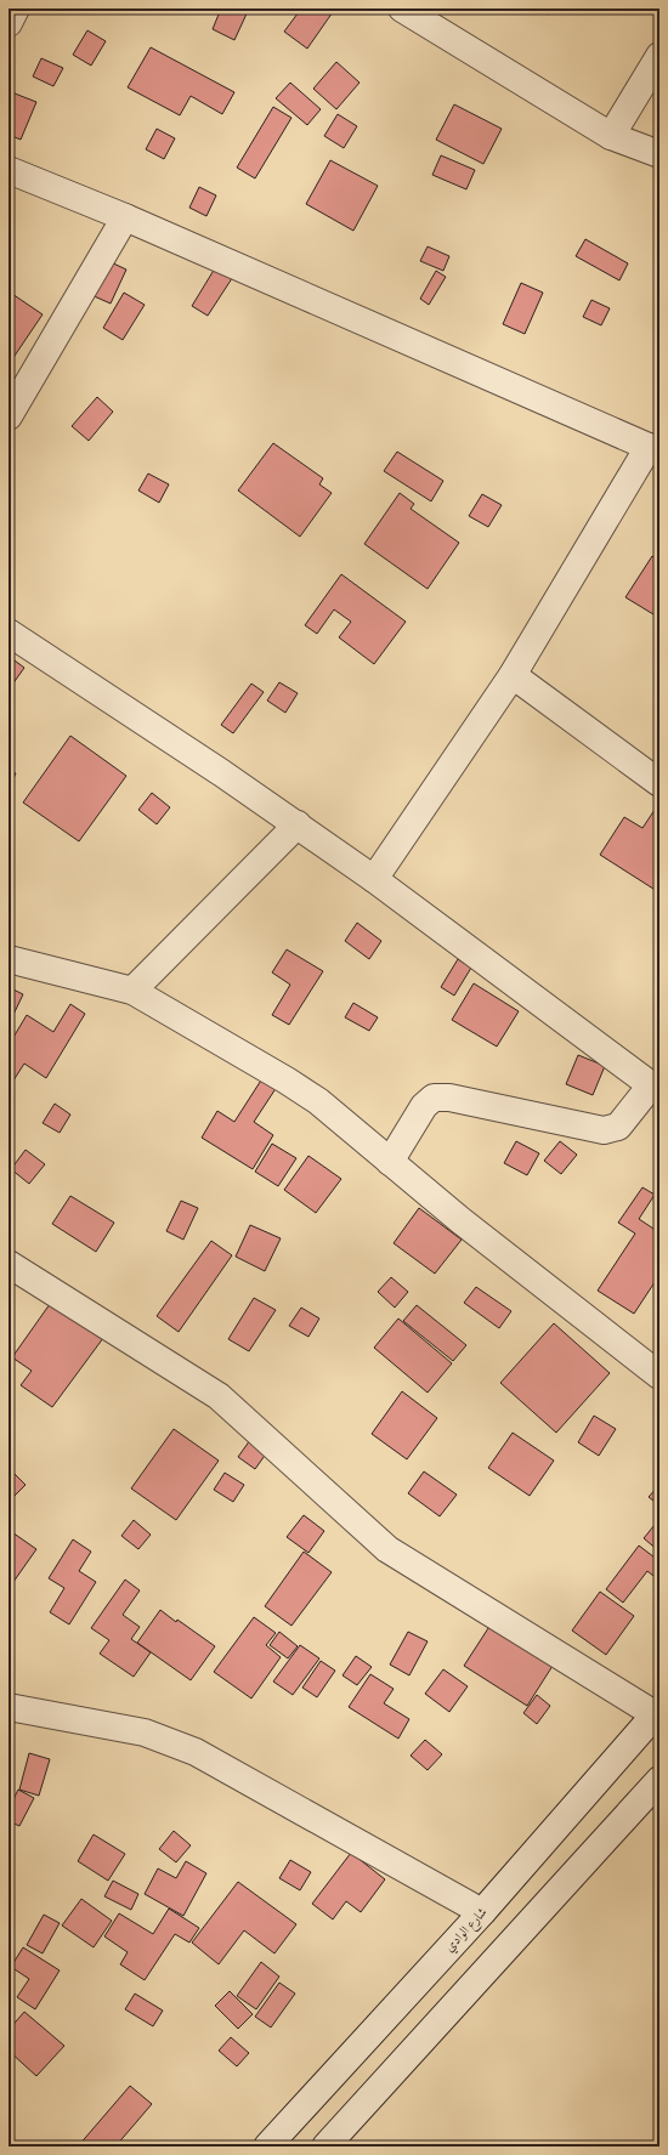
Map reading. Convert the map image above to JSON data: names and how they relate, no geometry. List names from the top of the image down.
{
  "streets": {
    "street": ["شارع الوادي"]
  }
}
